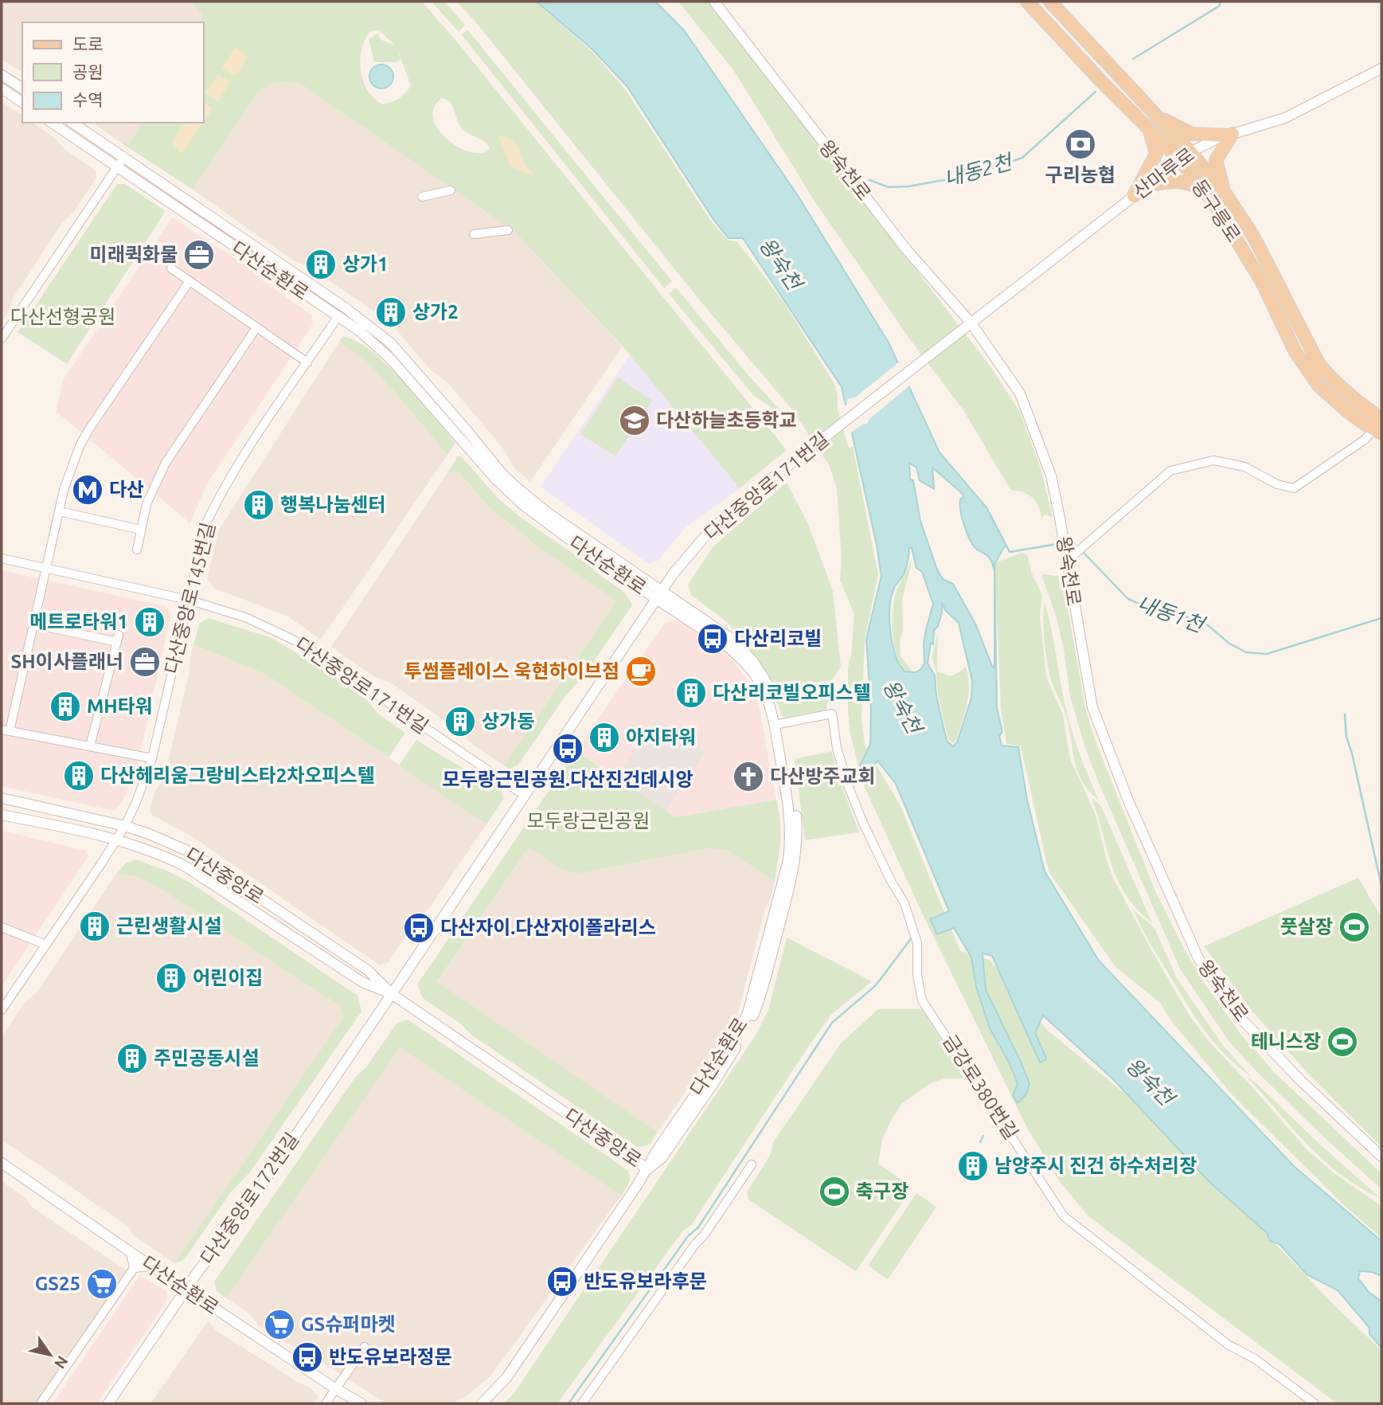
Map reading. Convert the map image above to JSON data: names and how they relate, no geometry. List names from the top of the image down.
{
  "streets": {
    "main road": ["동구릉로"],
    "street": [
      "왕숙천로",
      "산마루로",
      "다산순환로",
      "다산중앙로171번길",
      "다산중앙로145번길",
      "다산중앙로",
      "금강로380번길",
      "다산중앙로172번길"
    ]
  },
  "crossings": [
    ["왕숙천로", "산마루로"],
    ["왕숙천로", "다산중앙로171번길"],
    ["산마루로", "동구릉로"],
    ["산마루로", "다산중앙로171번길"],
    ["다산순환로", "다산중앙로171번길"],
    ["다산순환로", "다산중앙로145번길"],
    ["다산순환로", "다산중앙로"],
    ["다산순환로", "금강로380번길"],
    ["다산순환로", "다산중앙로172번길"],
    ["다산중앙로171번길", "다산중앙로145번길"],
    ["다산중앙로171번길", "다산중앙로"],
    ["다산중앙로171번길", "다산중앙로172번길"],
    ["다산중앙로145번길", "다산중앙로"],
    ["다산중앙로", "다산중앙로172번길"]
  ],
  "water": ["내동2천", "왕숙천", "내동1천"],
  "parks": ["다산선형공원", "모두랑근린공원"],
  "places": {
    "bank": ["구리농협"],
    "office": ["미래퀵화물", "SH이사플래너"],
    "building": [
      "상가1",
      "상가2",
      "행복나눔센터",
      "메트로타워1",
      "다산리코빌오피스텔",
      "MH타워",
      "상가동",
      "아지타워",
      "다산헤리움그랑비스타2차오피스텔",
      "근린생활시설",
      "어린이집",
      "주민공동시설",
      "남양주시 진건 하수처리장"
    ],
    "school or university": ["다산하늘초등학교"],
    "metro station": ["다산"],
    "bus stop": [
      "다산리코빌",
      "모두랑근린공원.다산진건데시앙",
      "다산자이.다산자이폴라리스",
      "반도유보라후문",
      "반도유보라정문"
    ],
    "cafe": ["투썸플레이스 욱현하이브점"],
    "church": ["다산방주교회"],
    "sports": ["풋살장", "테니스장", "축구장"],
    "supermarket": ["GS25", "GS슈퍼마켓"]
  },
  "legend": ["도로", "공원", "수역"],
  "north": "bottom right"
}
